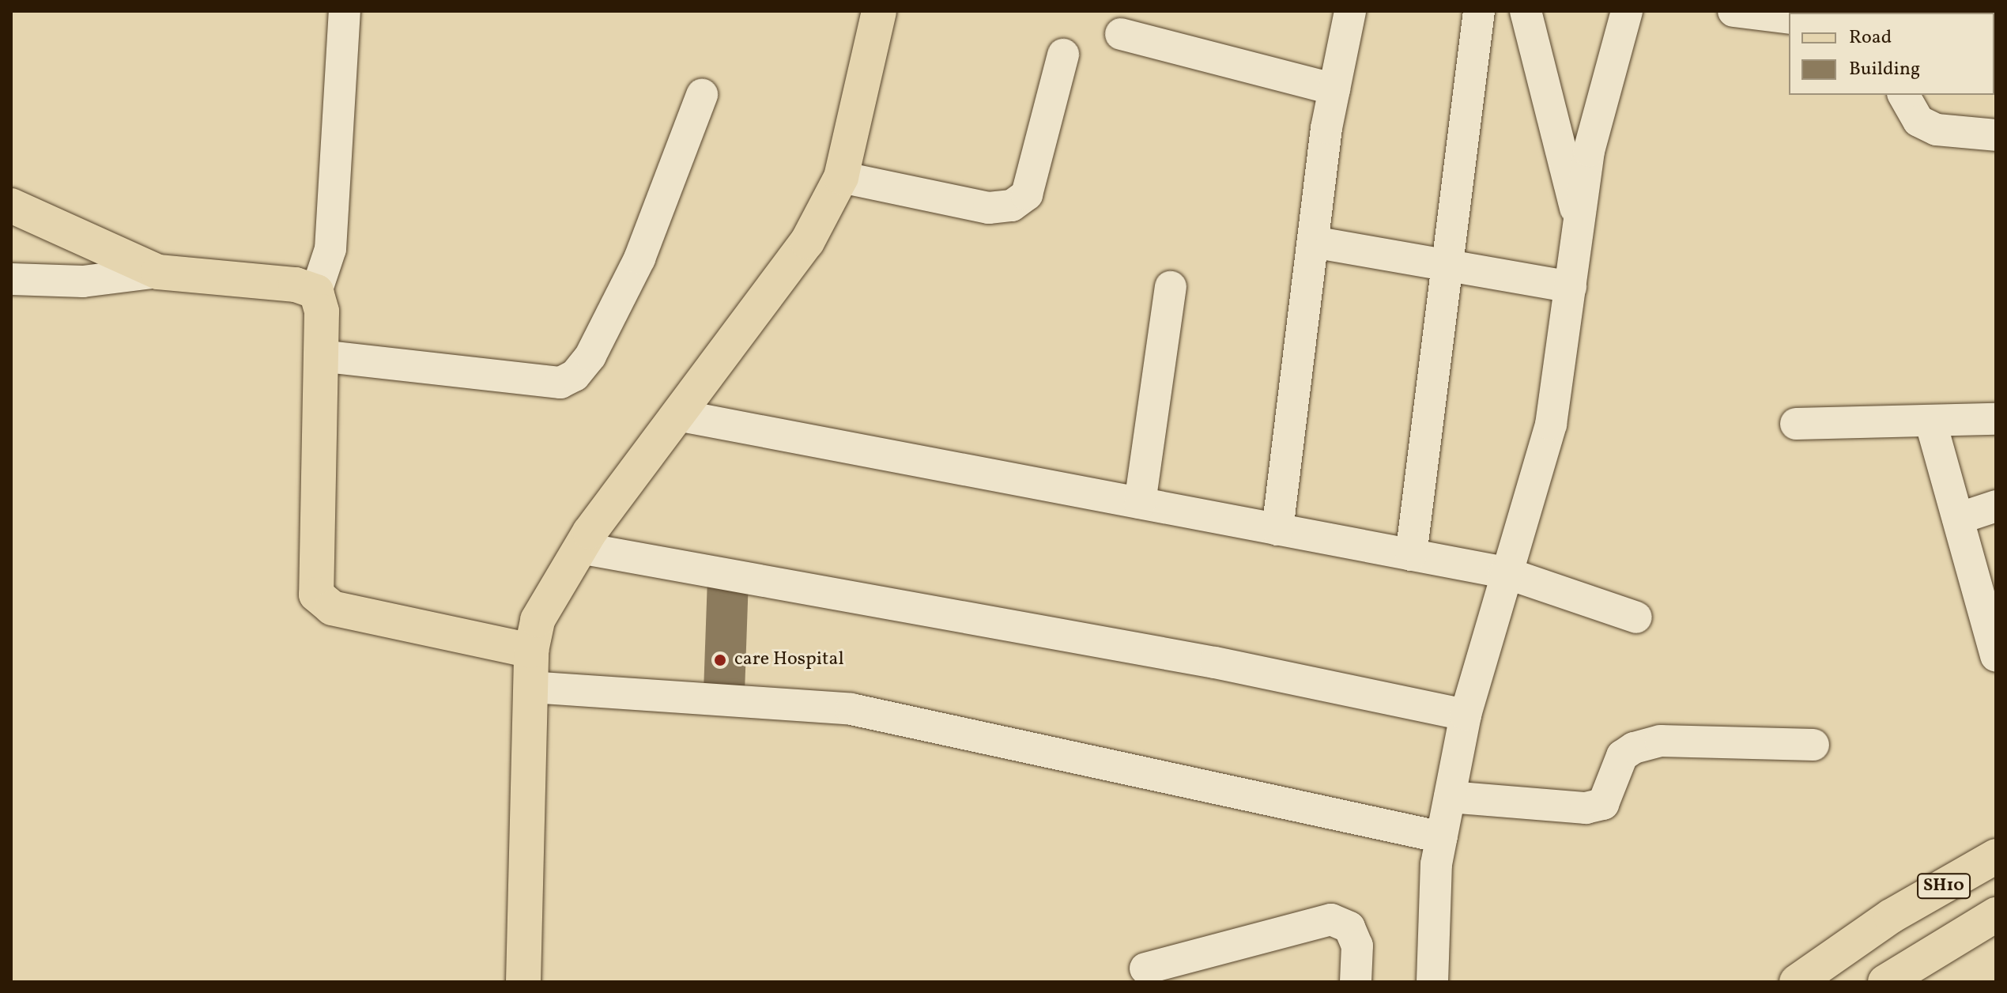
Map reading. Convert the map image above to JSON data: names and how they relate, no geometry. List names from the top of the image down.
{
  "streets": {
    "main road": ["SH10"]
  },
  "places": ["care Hospital"],
  "legend": ["Road", "Building"]
}
